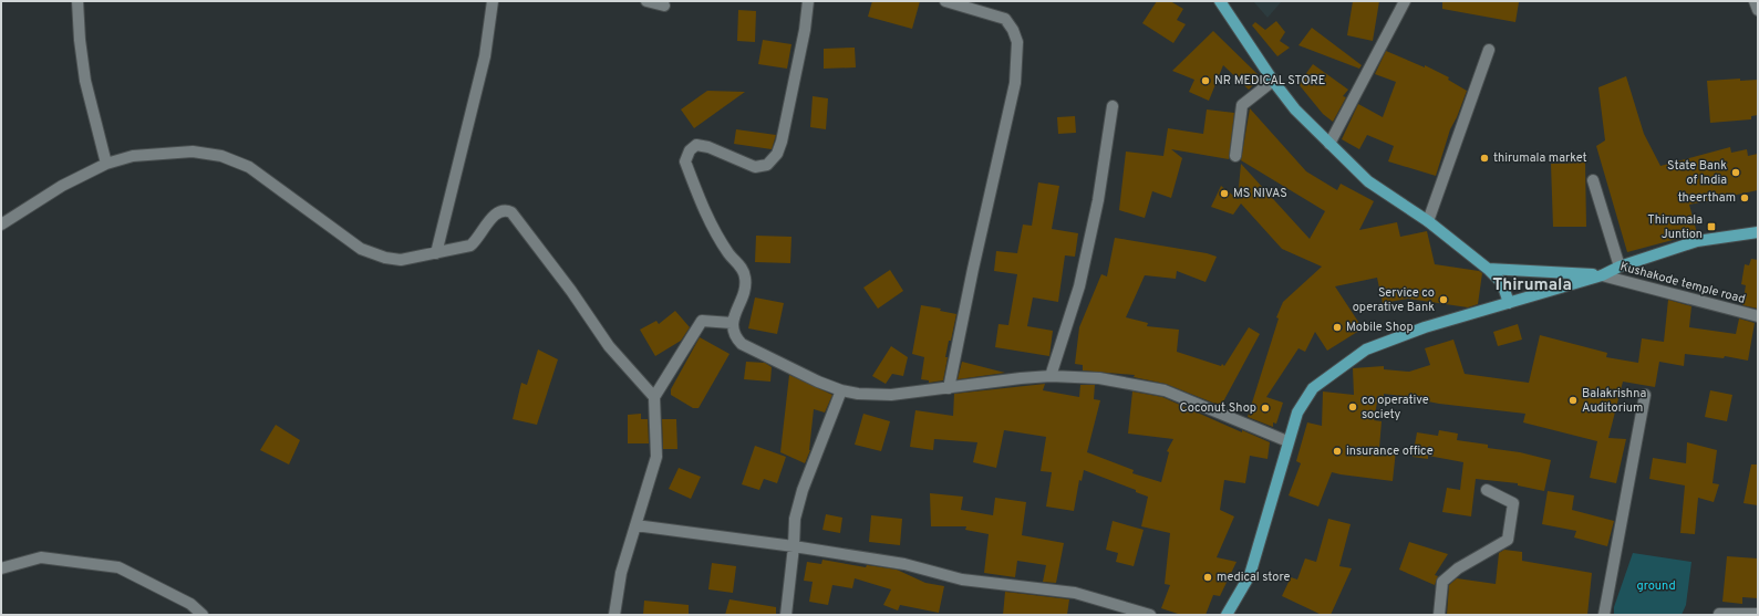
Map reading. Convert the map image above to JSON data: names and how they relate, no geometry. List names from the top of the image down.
{
  "streets": {
    "street": ["Kushakode temple road"]
  },
  "districts": ["Thirumala"],
  "parks": ["ground"],
  "places": {
    "other": [
      "NR MEDICAL STORE",
      "thirumala market",
      "State Bank of India",
      "MS NIVAS",
      "theertham",
      "Service co operative Bank",
      "Mobile Shop",
      "Balakrishna Auditorium",
      "co operative society",
      "Coconut Shop",
      "insurance office",
      "medical store"
    ],
    "transit": ["Thirumala Juntion"]
  }
}
